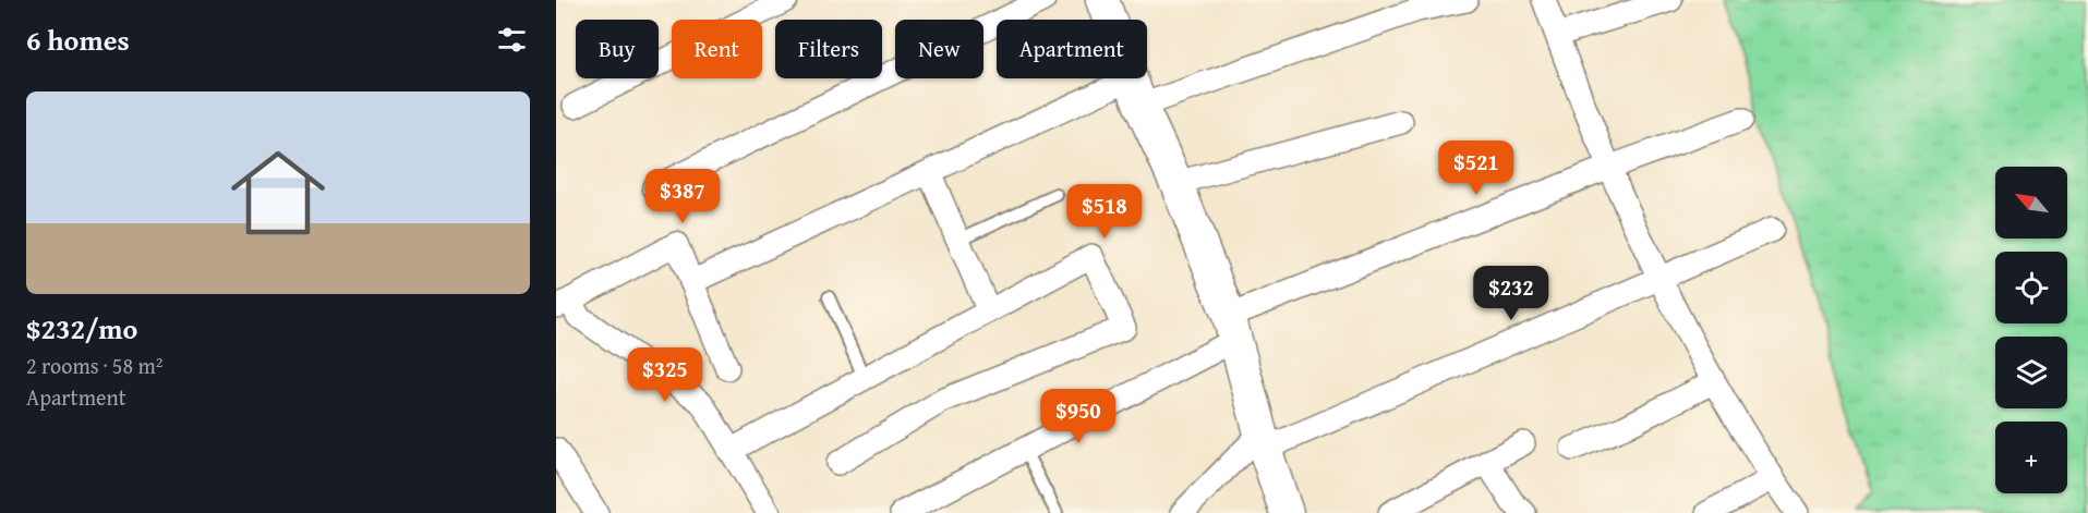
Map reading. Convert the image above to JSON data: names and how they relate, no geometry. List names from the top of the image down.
{
  "north": "top left",
  "page": {
    "heading": "6 homes",
    "chip": [
      "Buy",
      "Rent",
      "Filters",
      "New",
      "Apartment"
    ],
    "list": [
      {
        "name": "$232/mo",
        "note": "2 rooms · 58 m² · Apartment"
      }
    ],
    "price": [
      "$521",
      "$387",
      "$518",
      "$232",
      "$325",
      "$950"
    ],
    "map_buttons": "+"
  }
}
